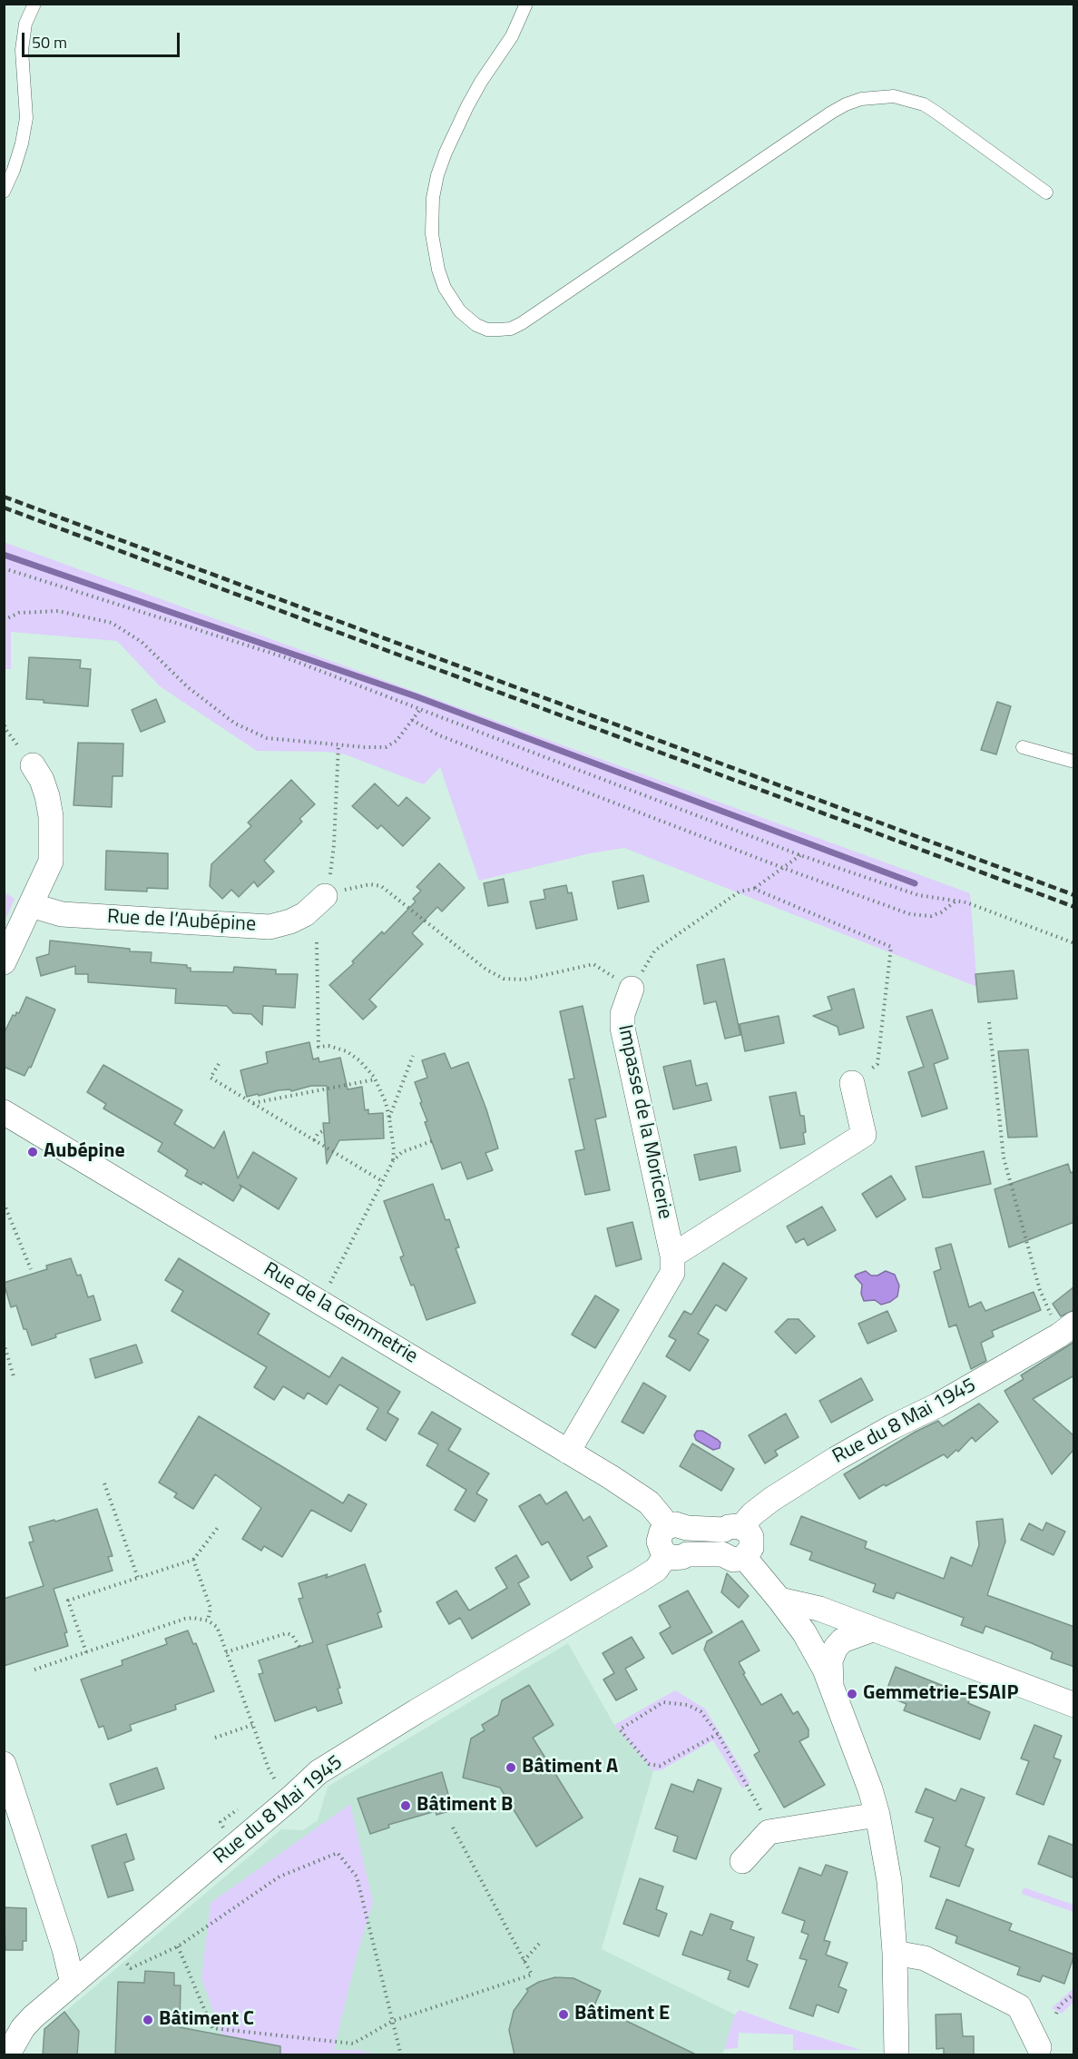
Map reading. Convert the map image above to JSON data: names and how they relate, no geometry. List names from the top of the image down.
{
  "streets": {
    "street": [
      "Rue de l’Aubépine",
      "Impasse de la Moricerie",
      "Rue de la Gemmetrie",
      "Rue du 8 Mai 1945"
    ]
  },
  "crossings": [
    ["Impasse de la Moricerie", "Rue de la Gemmetrie"]
  ],
  "places": [
    "Aubépine",
    "Gemmetrie-ESAIP",
    "Bâtiment A",
    "Bâtiment B",
    "Bâtiment E",
    "Bâtiment C"
  ],
  "scale_bar": "50 m"
}
